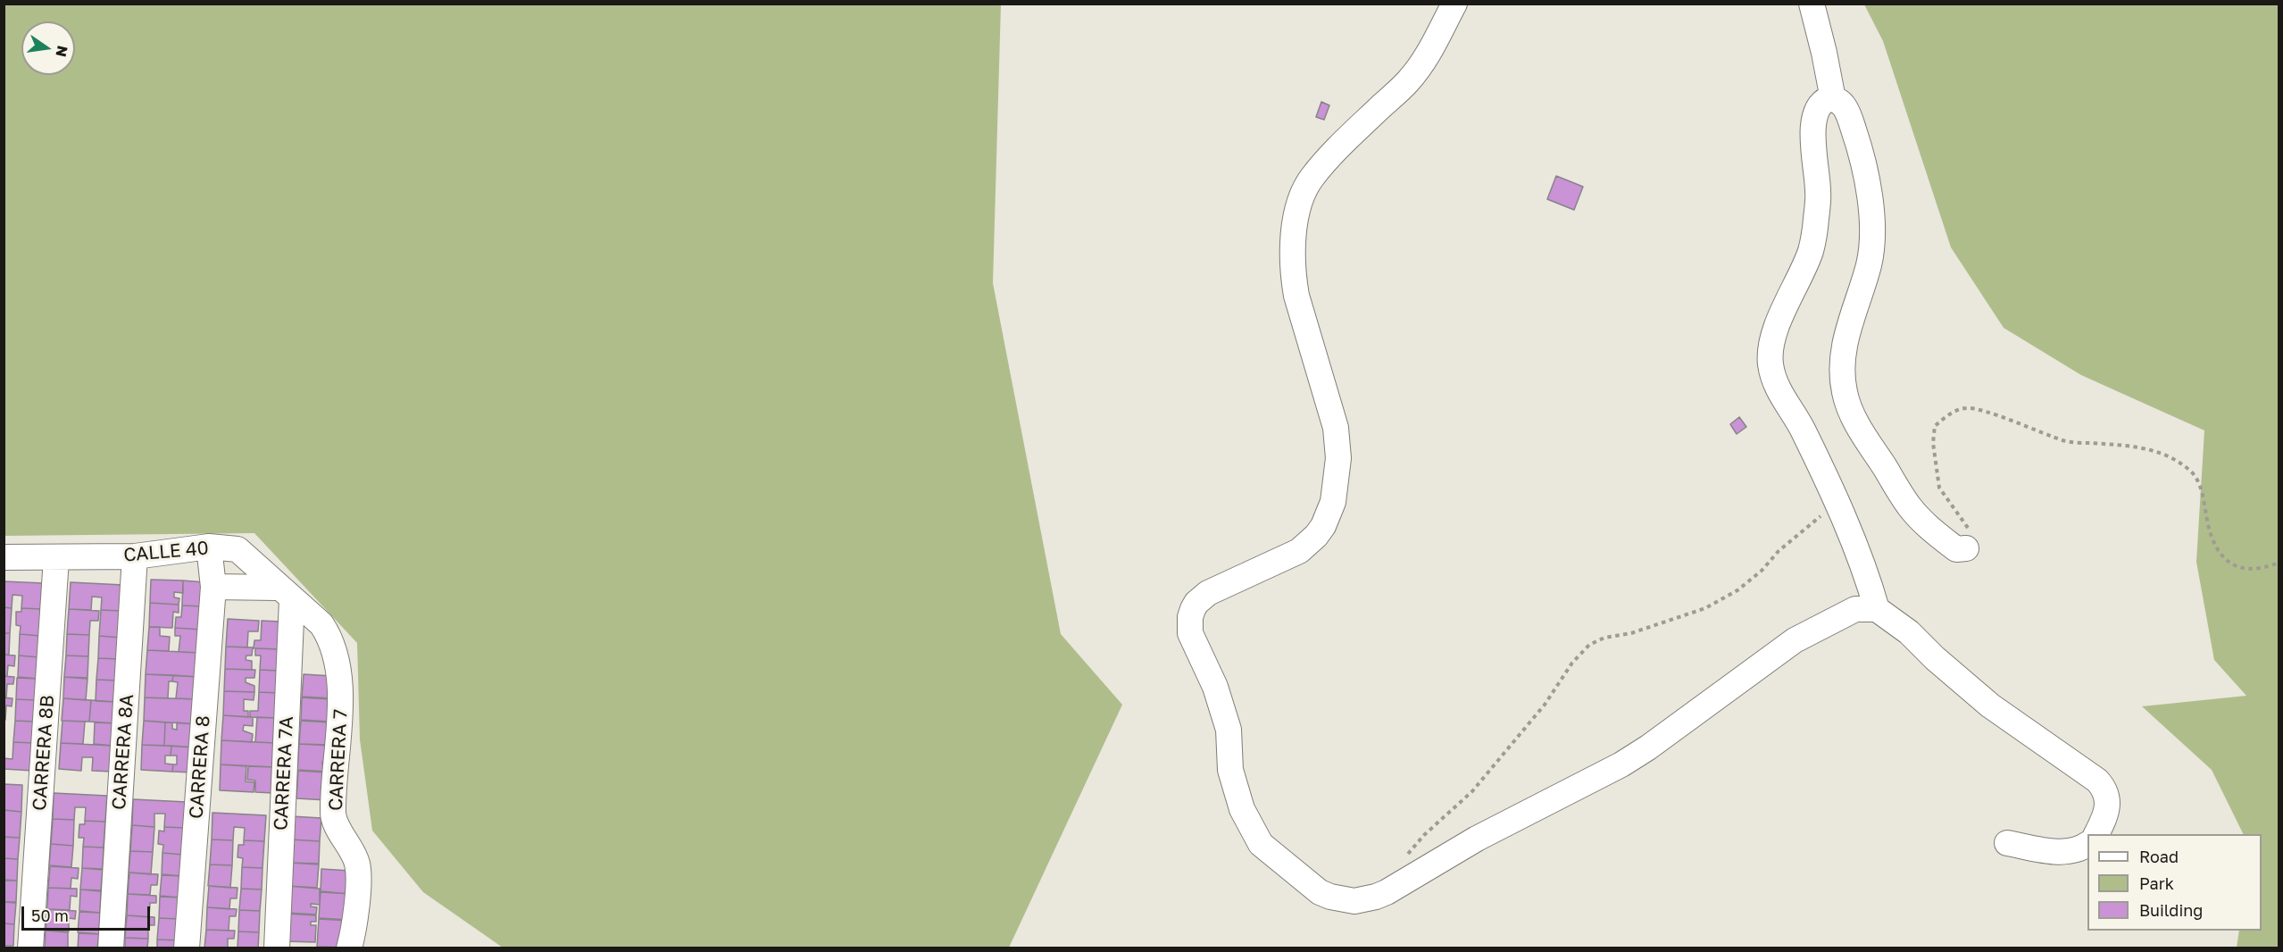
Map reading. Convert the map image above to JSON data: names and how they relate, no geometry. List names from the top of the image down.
{
  "streets": {
    "street": [
      "CALLE 40",
      "CARRERA 8A",
      "CARRERA 8B",
      "CARRERA 7",
      "CARRERA 8",
      "CARRERA 7A"
    ]
  },
  "crossings": [
    ["CALLE 40", "CARRERA 8A"],
    ["CALLE 40", "CARRERA 8B"],
    ["CALLE 40", "CARRERA 7"],
    ["CALLE 40", "CARRERA 8"],
    ["CALLE 40", "CARRERA 7A"]
  ],
  "legend": ["Road", "Park", "Building"],
  "scale_bar": "50 m",
  "north": "right"
}
